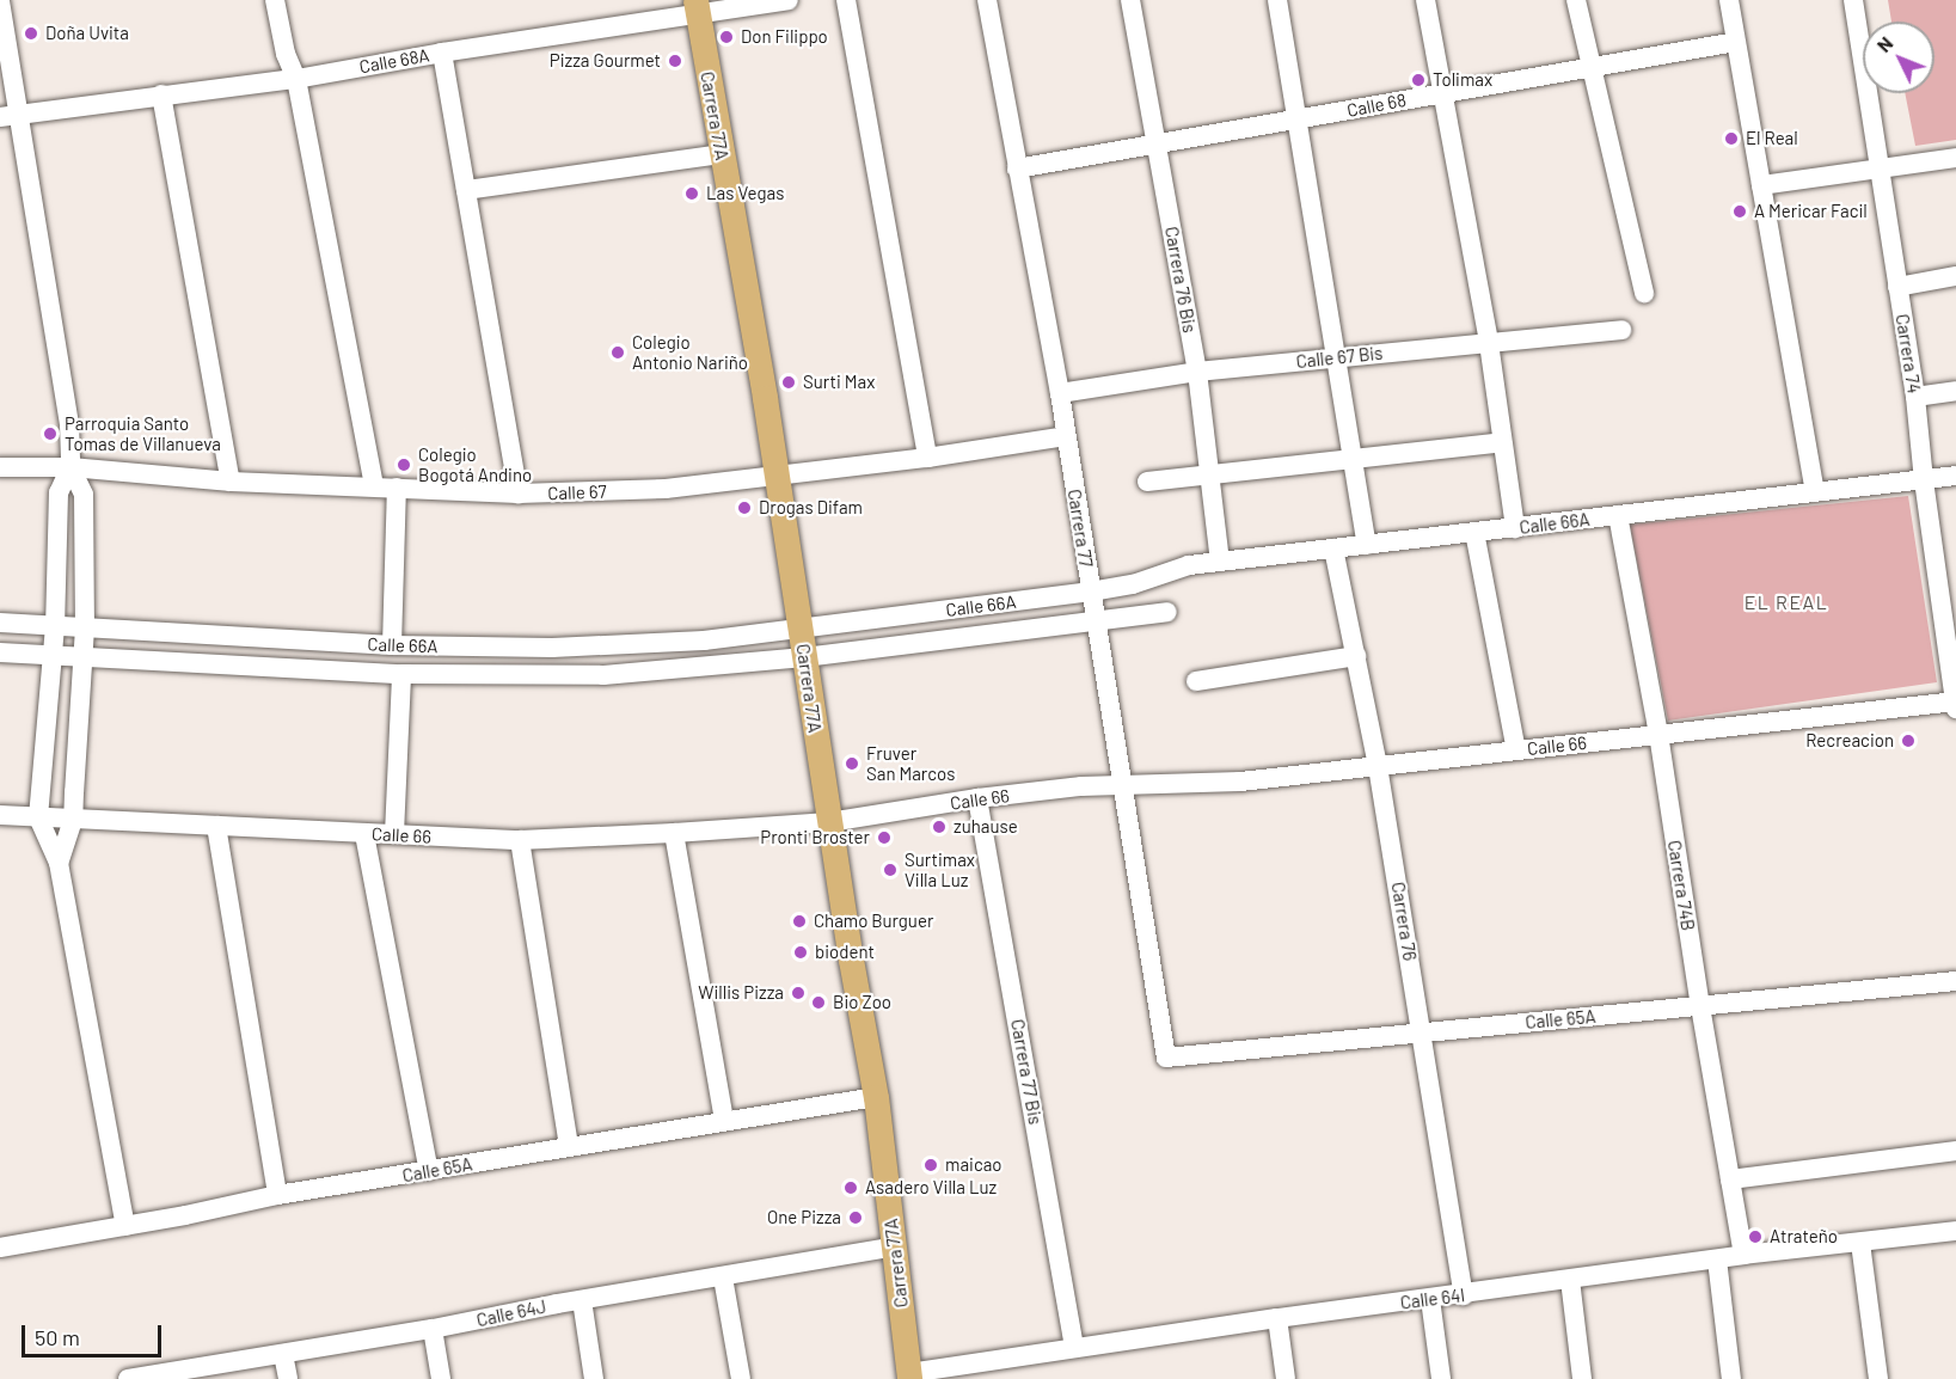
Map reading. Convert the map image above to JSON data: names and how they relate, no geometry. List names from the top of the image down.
{
  "streets": {
    "main road": ["Carrera 77A"],
    "street": [
      "Calle 68A",
      "Calle 68",
      "Carrera 76 Bis",
      "Carrera 74",
      "Calle 67 Bis",
      "Calle 67",
      "Calle 66A",
      "Carrera 77",
      "Calle 66",
      "Carrera 74B",
      "Carrera 76",
      "Calle 65A",
      "Carrera 77 Bis",
      "Calle 64I",
      "Calle 64J"
    ]
  },
  "crossings": [
    ["Calle 68A", "Carrera 77A"],
    ["Calle 68", "Carrera 76 Bis"],
    ["Calle 68", "Carrera 77"],
    ["Carrera 77A", "Calle 67"],
    ["Carrera 77A", "Calle 66A"],
    ["Carrera 77A", "Calle 66"],
    ["Carrera 77A", "Calle 65A"],
    ["Carrera 77A", "Calle 64I"],
    ["Carrera 77A", "Calle 64J"],
    ["Carrera 76 Bis", "Calle 67 Bis"],
    ["Carrera 76 Bis", "Calle 66A"],
    ["Carrera 74", "Calle 66A"],
    ["Carrera 74", "Calle 66"],
    ["Calle 67 Bis", "Carrera 77"],
    ["Calle 67", "Carrera 77"],
    ["Calle 66A", "Carrera 77"],
    ["Calle 66A", "Carrera 74B"],
    ["Calle 66A", "Carrera 76"],
    ["Carrera 77", "Calle 66"],
    ["Carrera 77", "Calle 65A"],
    ["Calle 66", "Carrera 74B"],
    ["Calle 66", "Carrera 76"],
    ["Calle 66", "Carrera 77 Bis"],
    ["Carrera 74B", "Calle 65A"],
    ["Carrera 74B", "Calle 64I"],
    ["Carrera 76", "Calle 65A"],
    ["Carrera 76", "Calle 64I"],
    ["Carrera 77 Bis", "Calle 64I"]
  ],
  "districts": ["EL REAL"],
  "places": [
    "Doña Uvita",
    "Don Filippo",
    "Pizza Gourmet",
    "Tolimax",
    "El Real",
    "Las Vegas",
    "A Mericar Facil",
    "Colegio Antonio Nariño",
    "Surti Max",
    "Parroquia Santo Tomas de Villanueva",
    "Colegio Bogotá Andino",
    "Drogas Difam",
    "Recreacion",
    "Fruver San Marcos",
    "zuhause",
    "Pronti Broster",
    "Surtimax Villa Luz",
    "Chamo Burguer",
    "biodent",
    "Willis Pizza",
    "Bio Zoo",
    "maicao",
    "Asadero Villa Luz",
    "One Pizza",
    "Atrateño"
  ],
  "scale_bar": "50 m",
  "north": "top left"
}
